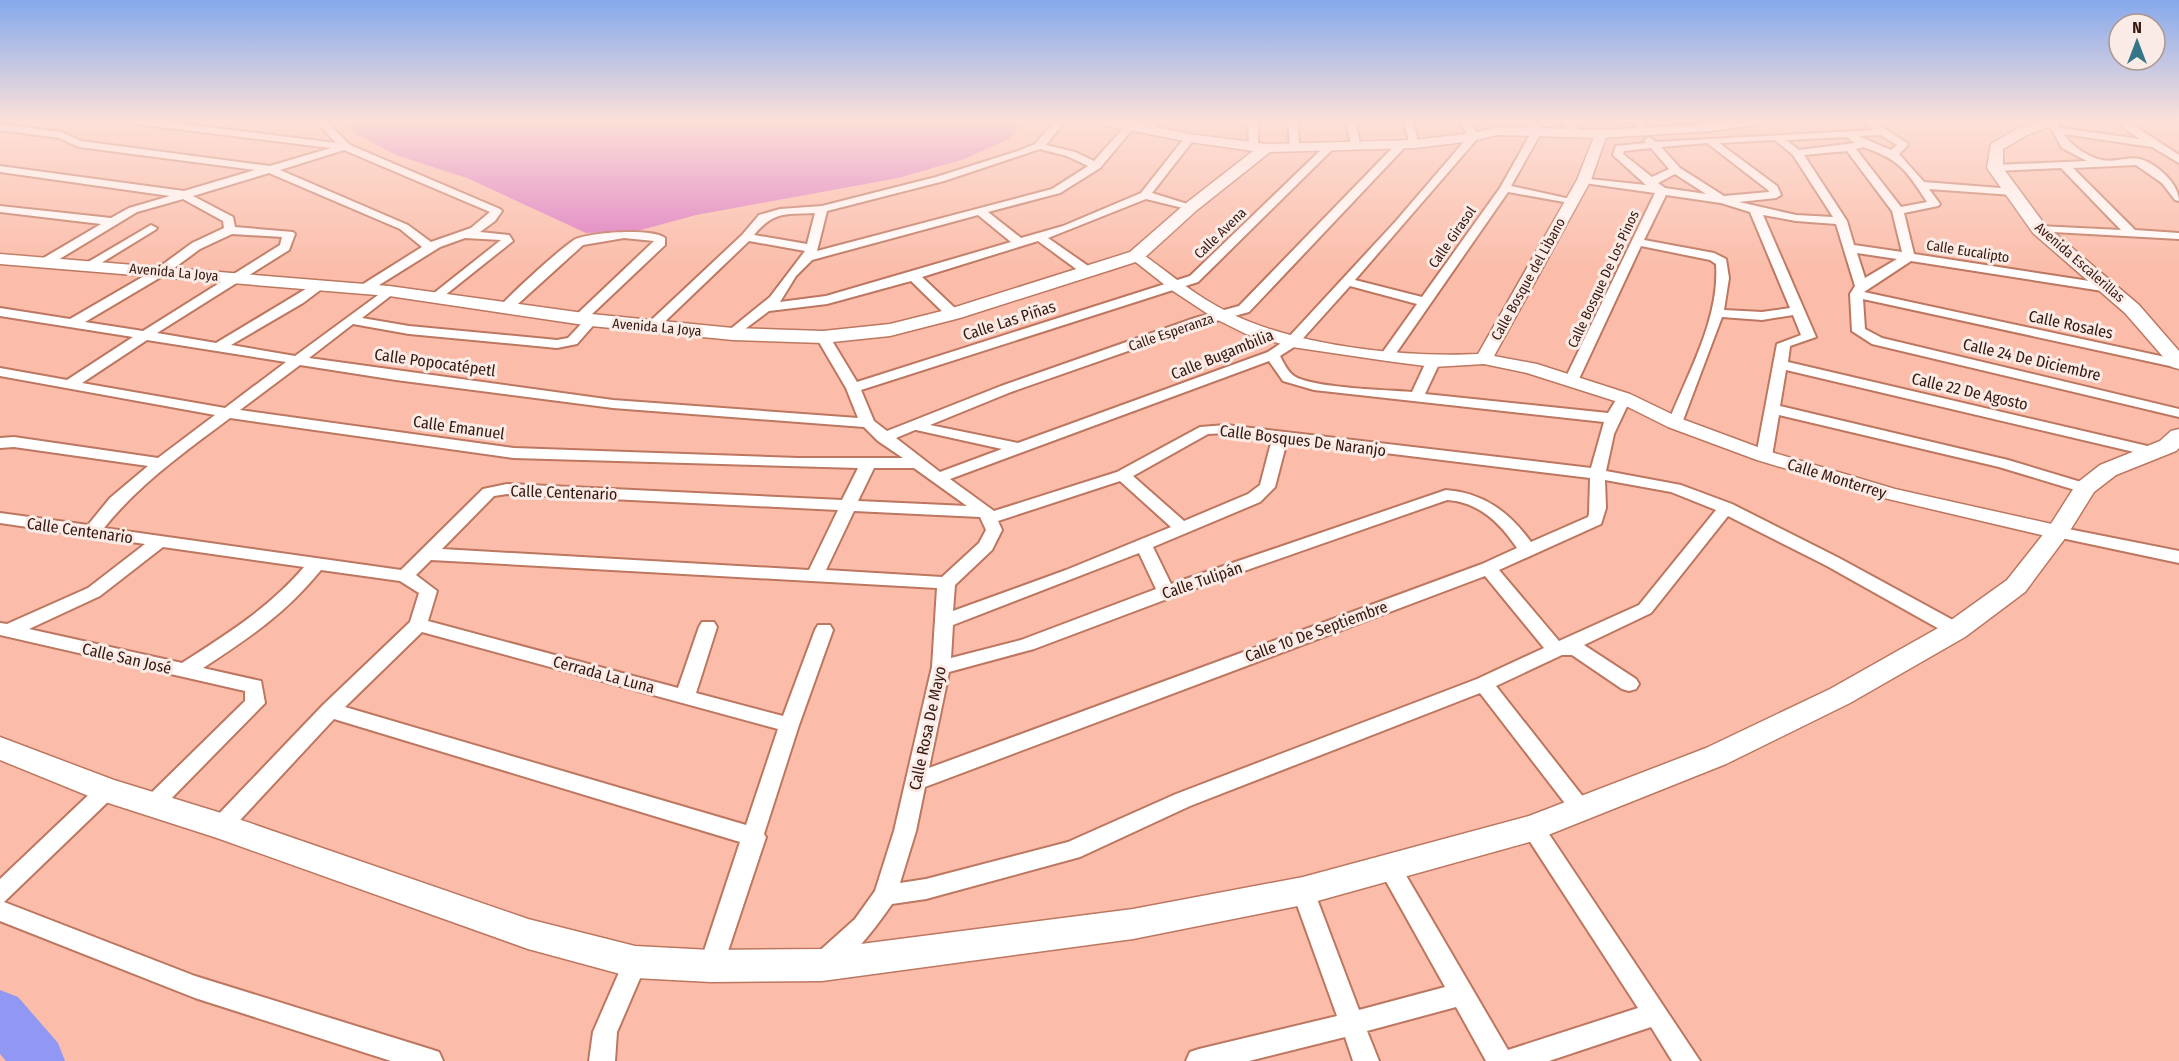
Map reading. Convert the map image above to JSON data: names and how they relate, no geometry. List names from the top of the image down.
{
  "streets": {
    "main road": ["Avenida Escalerillas", "Avenida La Joya"],
    "street": [
      "Calle Avena",
      "Calle Girasol",
      "Calle Eucalipto",
      "Calle Bosque del Libano",
      "Calle Bosque De Los Pinos",
      "Calle Las Piñas",
      "Calle Rosales",
      "Calle Esperanza",
      "Calle Bugambilia",
      "Calle 24 De Diciembre",
      "Calle Popocatépetl",
      "Calle 22 De Agosto",
      "Calle Emanuel",
      "Calle Bosques De Naranjo",
      "Calle Monterrey",
      "Calle Centenario",
      "Calle Tulipán",
      "Calle 10 De Septiembre",
      "Calle San José",
      "Cerrada La Luna",
      "Calle Rosa De Mayo"
    ]
  },
  "crossings": [
    ["Calle Avena", "Calle Las Piñas"],
    ["Calle Avena", "Calle Monterrey"],
    ["Calle Girasol", "Calle Monterrey"],
    ["Calle Eucalipto", "Avenida Escalerillas"],
    ["Calle Eucalipto", "Calle Rosales"],
    ["Calle Eucalipto", "Calle 24 De Diciembre"],
    ["Avenida Escalerillas", "Calle Rosales"],
    ["Avenida La Joya", "Calle Monterrey"],
    ["Calle Bosque del Libano", "Calle Monterrey"],
    ["Calle Bosque De Los Pinos", "Calle Monterrey"],
    ["Calle Las Piñas", "Calle Monterrey"],
    ["Calle Rosales", "Calle 24 De Diciembre"],
    ["Calle Esperanza", "Calle Monterrey"],
    ["Calle Bugambilia", "Calle Monterrey"],
    ["Calle Bosques De Naranjo", "Calle Centenario"],
    ["Calle Bosques De Naranjo", "Calle 10 De Septiembre"],
    ["Calle Monterrey", "Calle 10 De Septiembre"],
    ["Calle Tulipán", "Calle 10 De Septiembre"],
    ["Calle Tulipán", "Calle Rosa De Mayo"],
    ["Calle 10 De Septiembre", "Calle Rosa De Mayo"]
  ],
  "north": "top"
}
